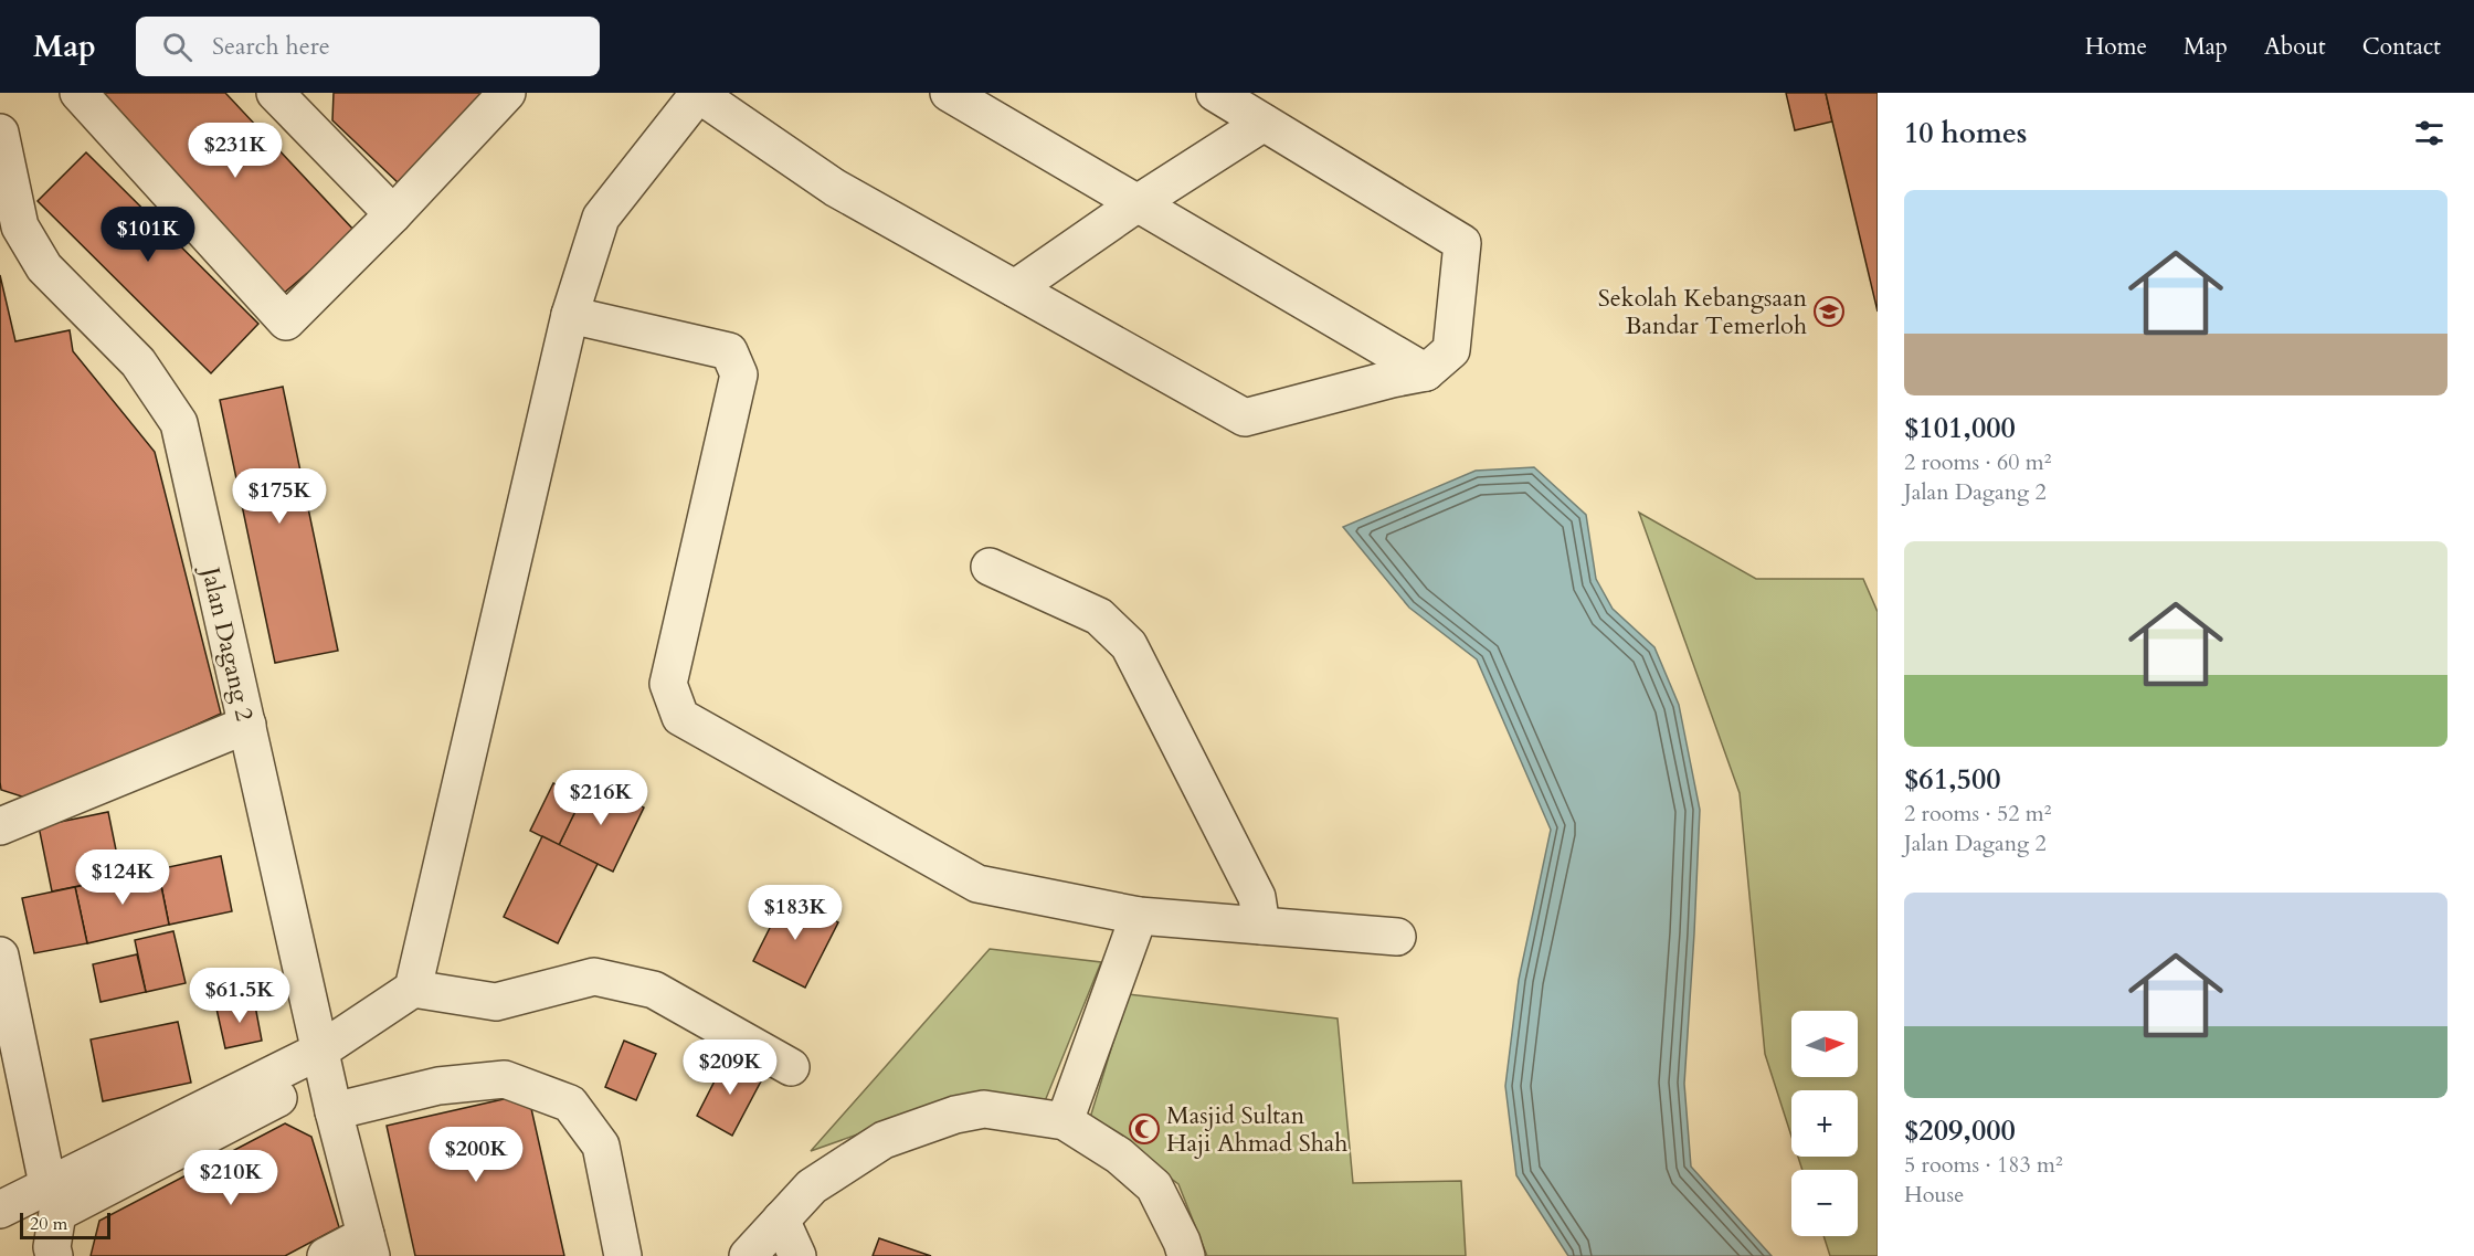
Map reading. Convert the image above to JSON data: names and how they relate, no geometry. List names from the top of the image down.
{
  "streets": {
    "street": ["Jalan Dagang 2"]
  },
  "places": {
    "school or university": ["Sekolah Kebangsaan Bandar Temerloh"],
    "mosque": ["Masjid Sultan Haji Ahmad Shah"]
  },
  "scale_bar": "20 m",
  "north": "right",
  "page": {
    "header": "Map",
    "search": "Search here",
    "nav": [
      "Home",
      "Map",
      "About",
      "Contact"
    ],
    "heading": "10 homes",
    "price": [
      "$231K",
      "$101K",
      "$175K",
      "$216K",
      "$124K",
      "$183K",
      "$61.5K",
      "$209K",
      "$200K",
      "$210K"
    ],
    "list": [
      {
        "name": "$101,000",
        "note": "2 rooms · 60 m² · Jalan Dagang 2"
      },
      {
        "name": "$61,500",
        "note": "2 rooms · 52 m² · Jalan Dagang 2"
      },
      {
        "name": "$209,000",
        "note": "5 rooms · 183 m² · House"
      }
    ],
    "map_buttons": ["+", "−"],
    "scale": "20 m"
  }
}
